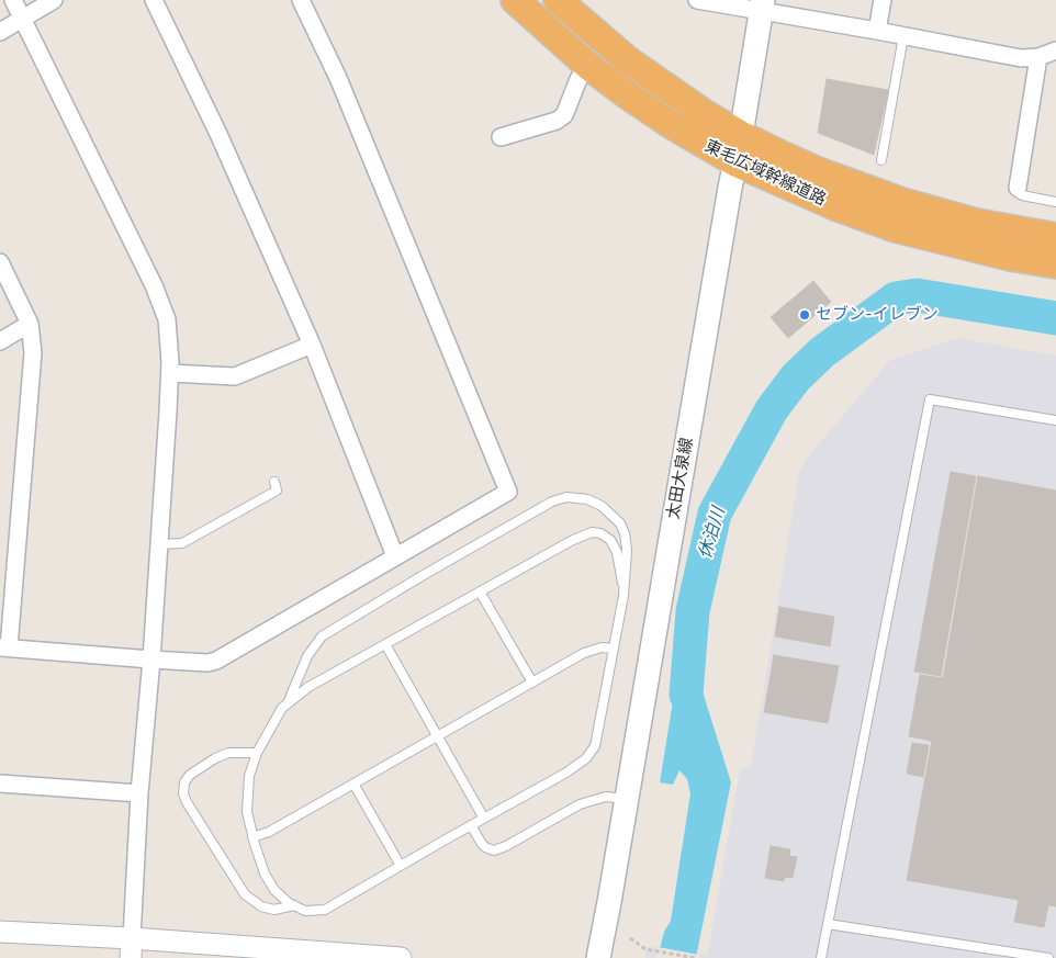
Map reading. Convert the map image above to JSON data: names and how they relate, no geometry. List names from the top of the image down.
{
  "streets": {
    "highway": ["東毛広域幹線道路"],
    "main road": ["太田大泉線"]
  },
  "crossings": [
    ["東毛広域幹線道路", "太田大泉線"]
  ],
  "water": ["休泊川"],
  "places": ["セブン-イレブン"]
}
